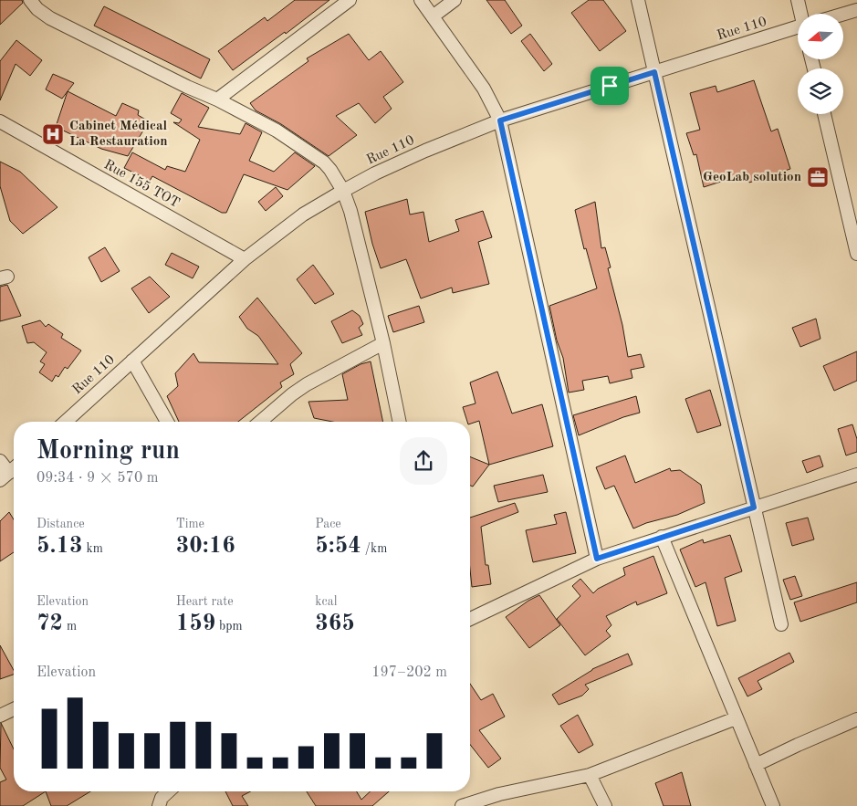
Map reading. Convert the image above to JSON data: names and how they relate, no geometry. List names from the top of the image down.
{
  "streets": {
    "street": ["Rue 110", "Rue 155 TOT"]
  },
  "crossings": [
    ["Rue 110", "Rue 155 TOT"]
  ],
  "places": {
    "hospital": ["Cabinet Médical La Restauration"],
    "office": ["GeoLab solution"]
  },
  "north": "left",
  "page": {
    "heading": ["Morning run", "09:34 · 9 × 570 m"],
    "stats": [
      ["Distance", "5.13 km"],
      ["Time", "30:16"],
      ["Pace", "5:54 /km"],
      ["Elevation", "72 m"],
      ["Heart rate", "159 bpm"],
      ["kcal", "365"]
    ],
    "chart": ["Elevation", "197–202 m"]
  }
}
